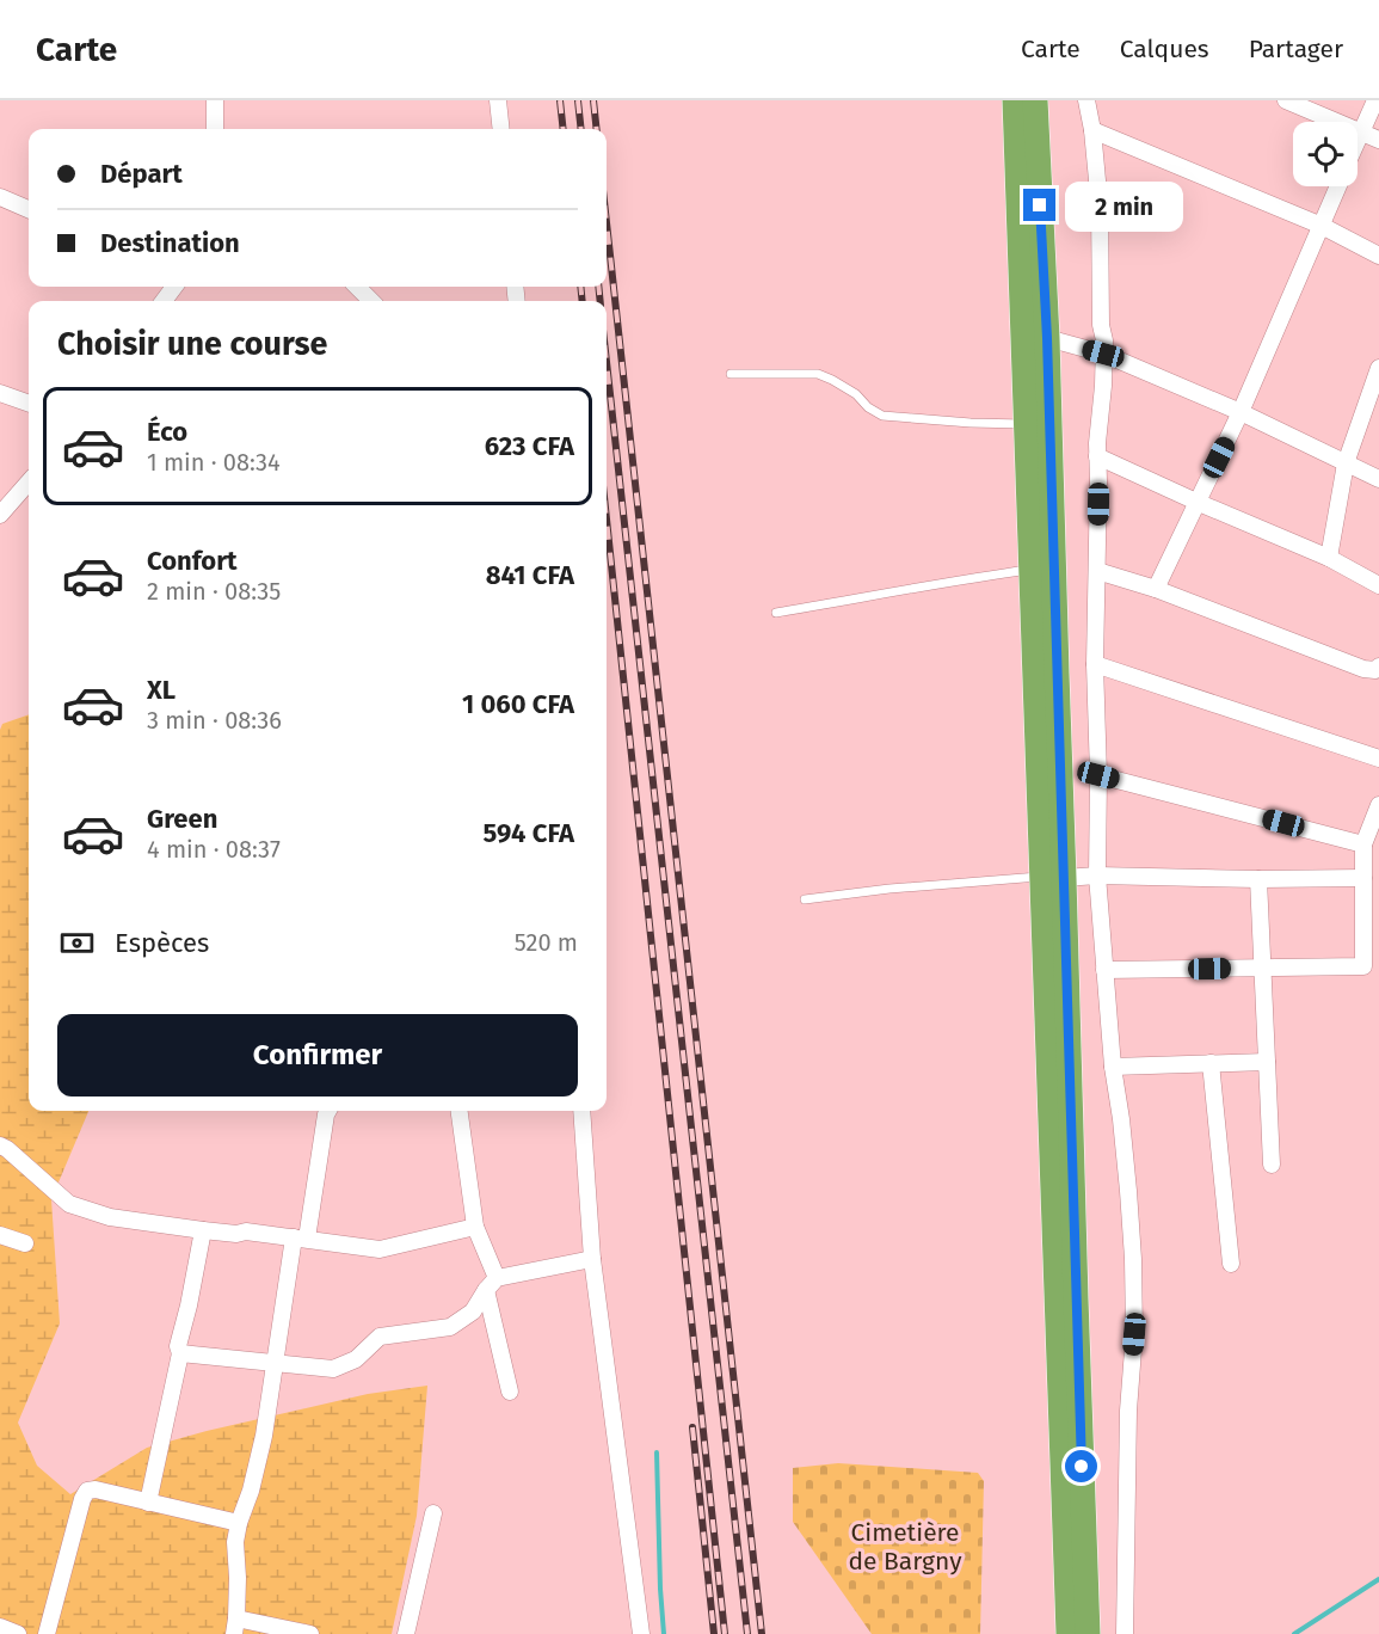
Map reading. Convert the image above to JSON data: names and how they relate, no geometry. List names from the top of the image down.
{
  "parks": ["Cimetière de Bargny"],
  "page": {
    "header": "Carte",
    "nav": ["Carte", "Calques", "Partager"],
    "banner": ["Départ", "Destination"],
    "bubble": "2 min",
    "heading": "Choisir une course",
    "list": [
      {
        "name": "Éco",
        "note": "1 min · 08:34",
        "value": "623 CFA"
      },
      {
        "name": "Confort",
        "note": "2 min · 08:35",
        "value": "841 CFA"
      },
      {
        "name": "XL",
        "note": "3 min · 08:36",
        "value": "1 060 CFA"
      },
      {
        "name": "Green",
        "note": "4 min · 08:37",
        "value": "594 CFA"
      }
    ],
    "pay": ["Espèces", "520 m"],
    "buttons": "Confirmer"
  }
}
